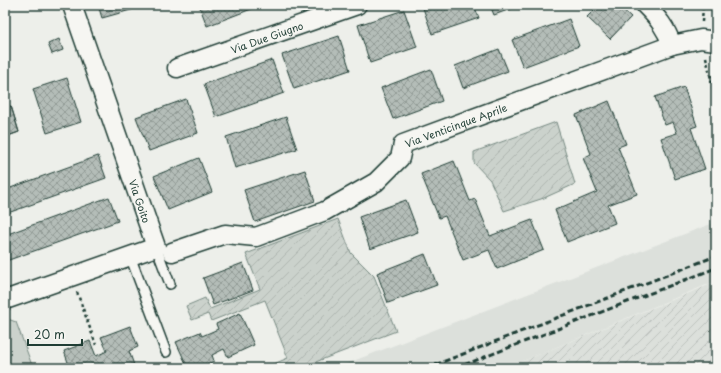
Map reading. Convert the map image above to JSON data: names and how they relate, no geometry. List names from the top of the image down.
{
  "streets": {
    "street": ["Via Due Giugno", "Via Venticinque Aprile", "Via Goito"]
  },
  "crossings": [
    ["Via Venticinque Aprile", "Via Goito"]
  ],
  "scale_bar": "20 m"
}
